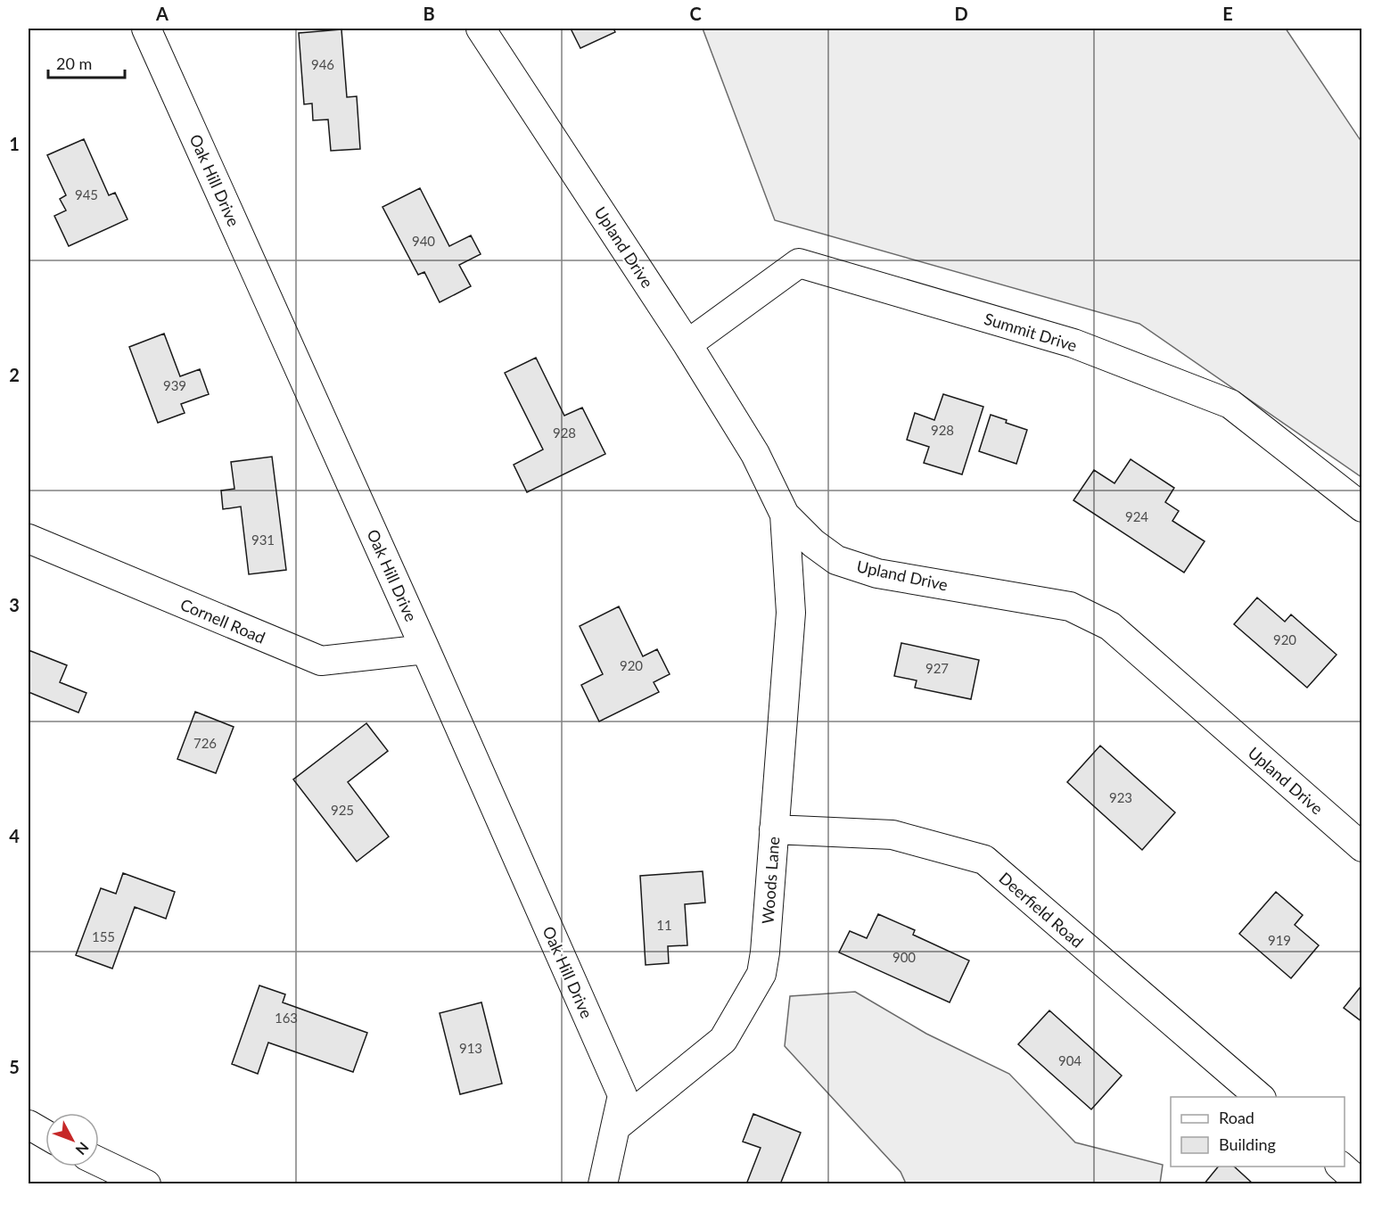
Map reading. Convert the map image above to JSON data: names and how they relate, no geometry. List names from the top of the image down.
{
  "streets": {
    "street": [
      "Oak Hill Drive",
      "Upland Drive",
      "Summit Drive",
      "Cornell Road",
      "Woods Lane",
      "Deerfield Road"
    ]
  },
  "crossings": [
    ["Oak Hill Drive", "Cornell Road"],
    ["Oak Hill Drive", "Woods Lane"],
    ["Upland Drive", "Summit Drive"],
    ["Upland Drive", "Woods Lane"],
    ["Woods Lane", "Deerfield Road"]
  ],
  "house_numbers": [
    "946",
    "945",
    "940",
    "939",
    "928",
    "928",
    "924",
    "931",
    "920",
    "920",
    "927",
    "726",
    "923",
    "925",
    "11",
    "155",
    "919",
    "900",
    "163",
    "913",
    "904"
  ],
  "legend": ["Road", "Building"],
  "scale_bar": "20 m",
  "north": "bottom right",
  "grid": {
    "columns": [
      "A",
      "B",
      "C",
      "D",
      "E"
    ],
    "rows": [
      "1",
      "2",
      "3",
      "4",
      "5"
    ]
  }
}
